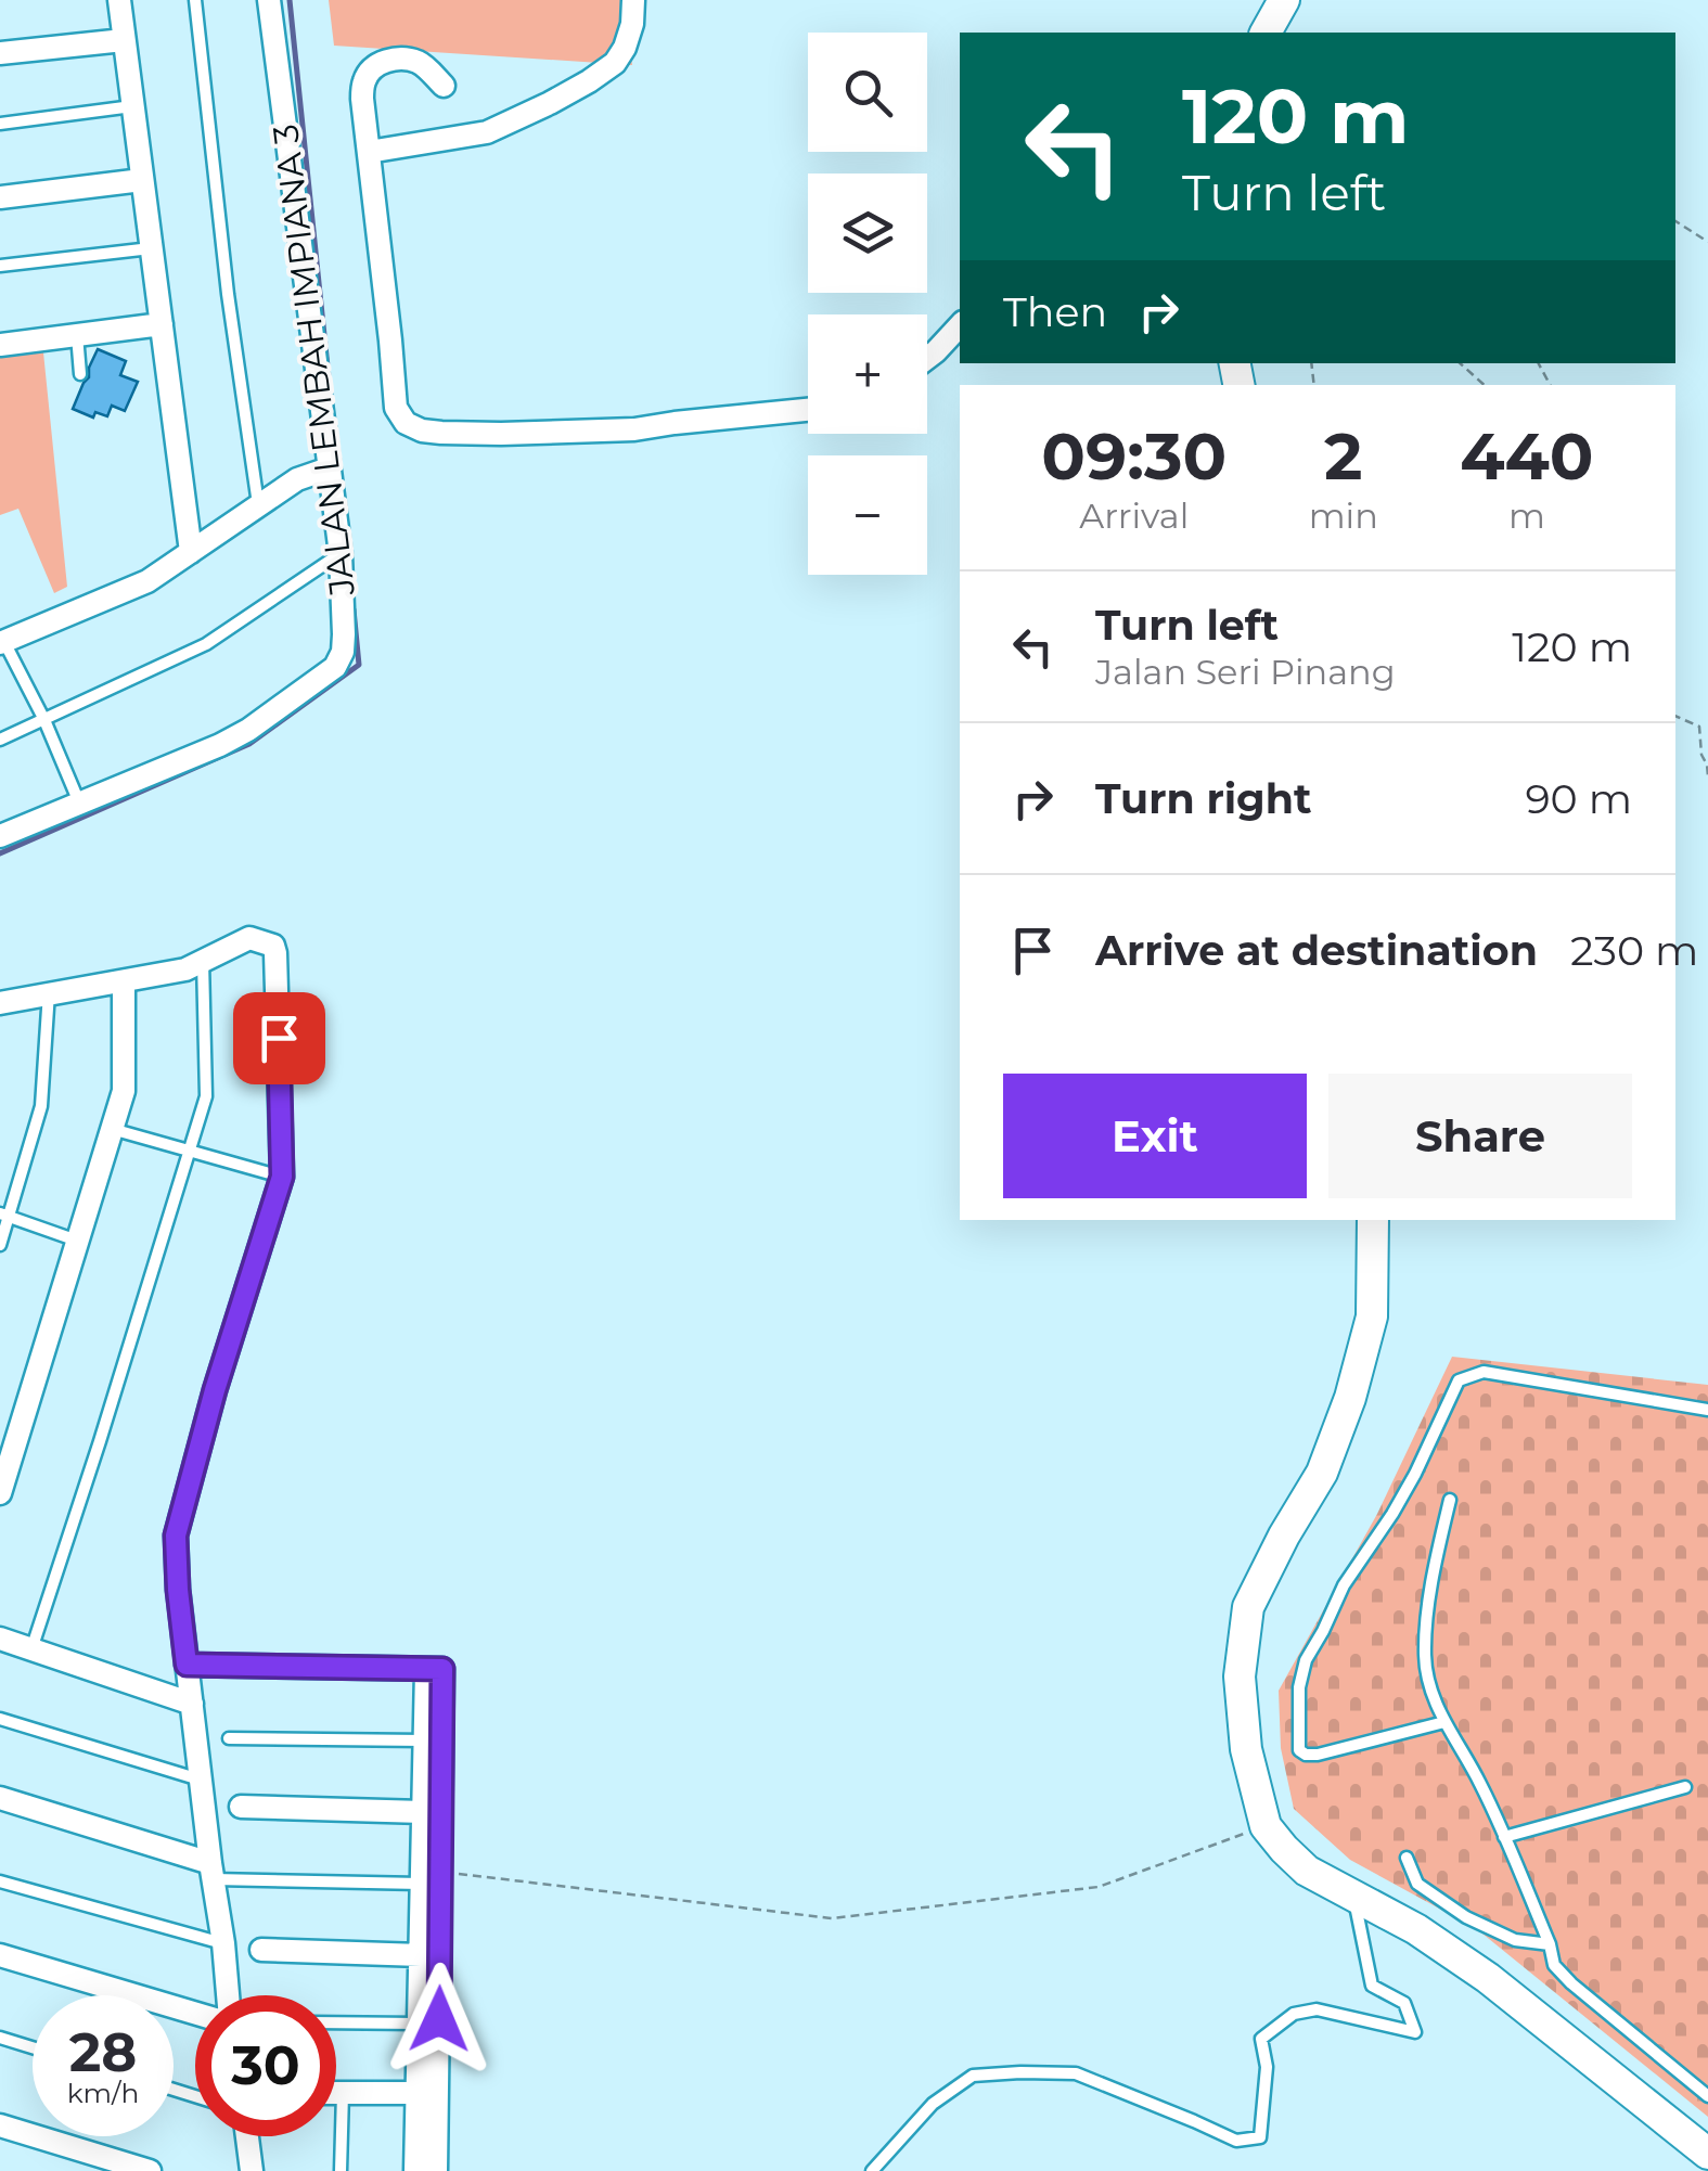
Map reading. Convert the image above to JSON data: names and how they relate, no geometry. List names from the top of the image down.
{
  "streets": {
    "street": ["JALAN LEMBAH IMPIANA 3"]
  },
  "page": {
    "map_buttons": ["+", "−"],
    "turn": ["120 m", "Turn left"],
    "then": "Then",
    "eta": [
      "09:30",
      "Arrival",
      "2",
      "min",
      "440",
      "m"
    ],
    "list": [
      {
        "name": "Turn left",
        "note": "Jalan Seri Pinang",
        "value": "120 m"
      },
      {
        "name": "Turn right",
        "value": "90 m"
      },
      {
        "name": "Arrive at destination",
        "value": "230 m"
      }
    ],
    "buttons": ["Exit", "Share"],
    "speed": "28 km/h",
    "limit": "30"
  }
}
